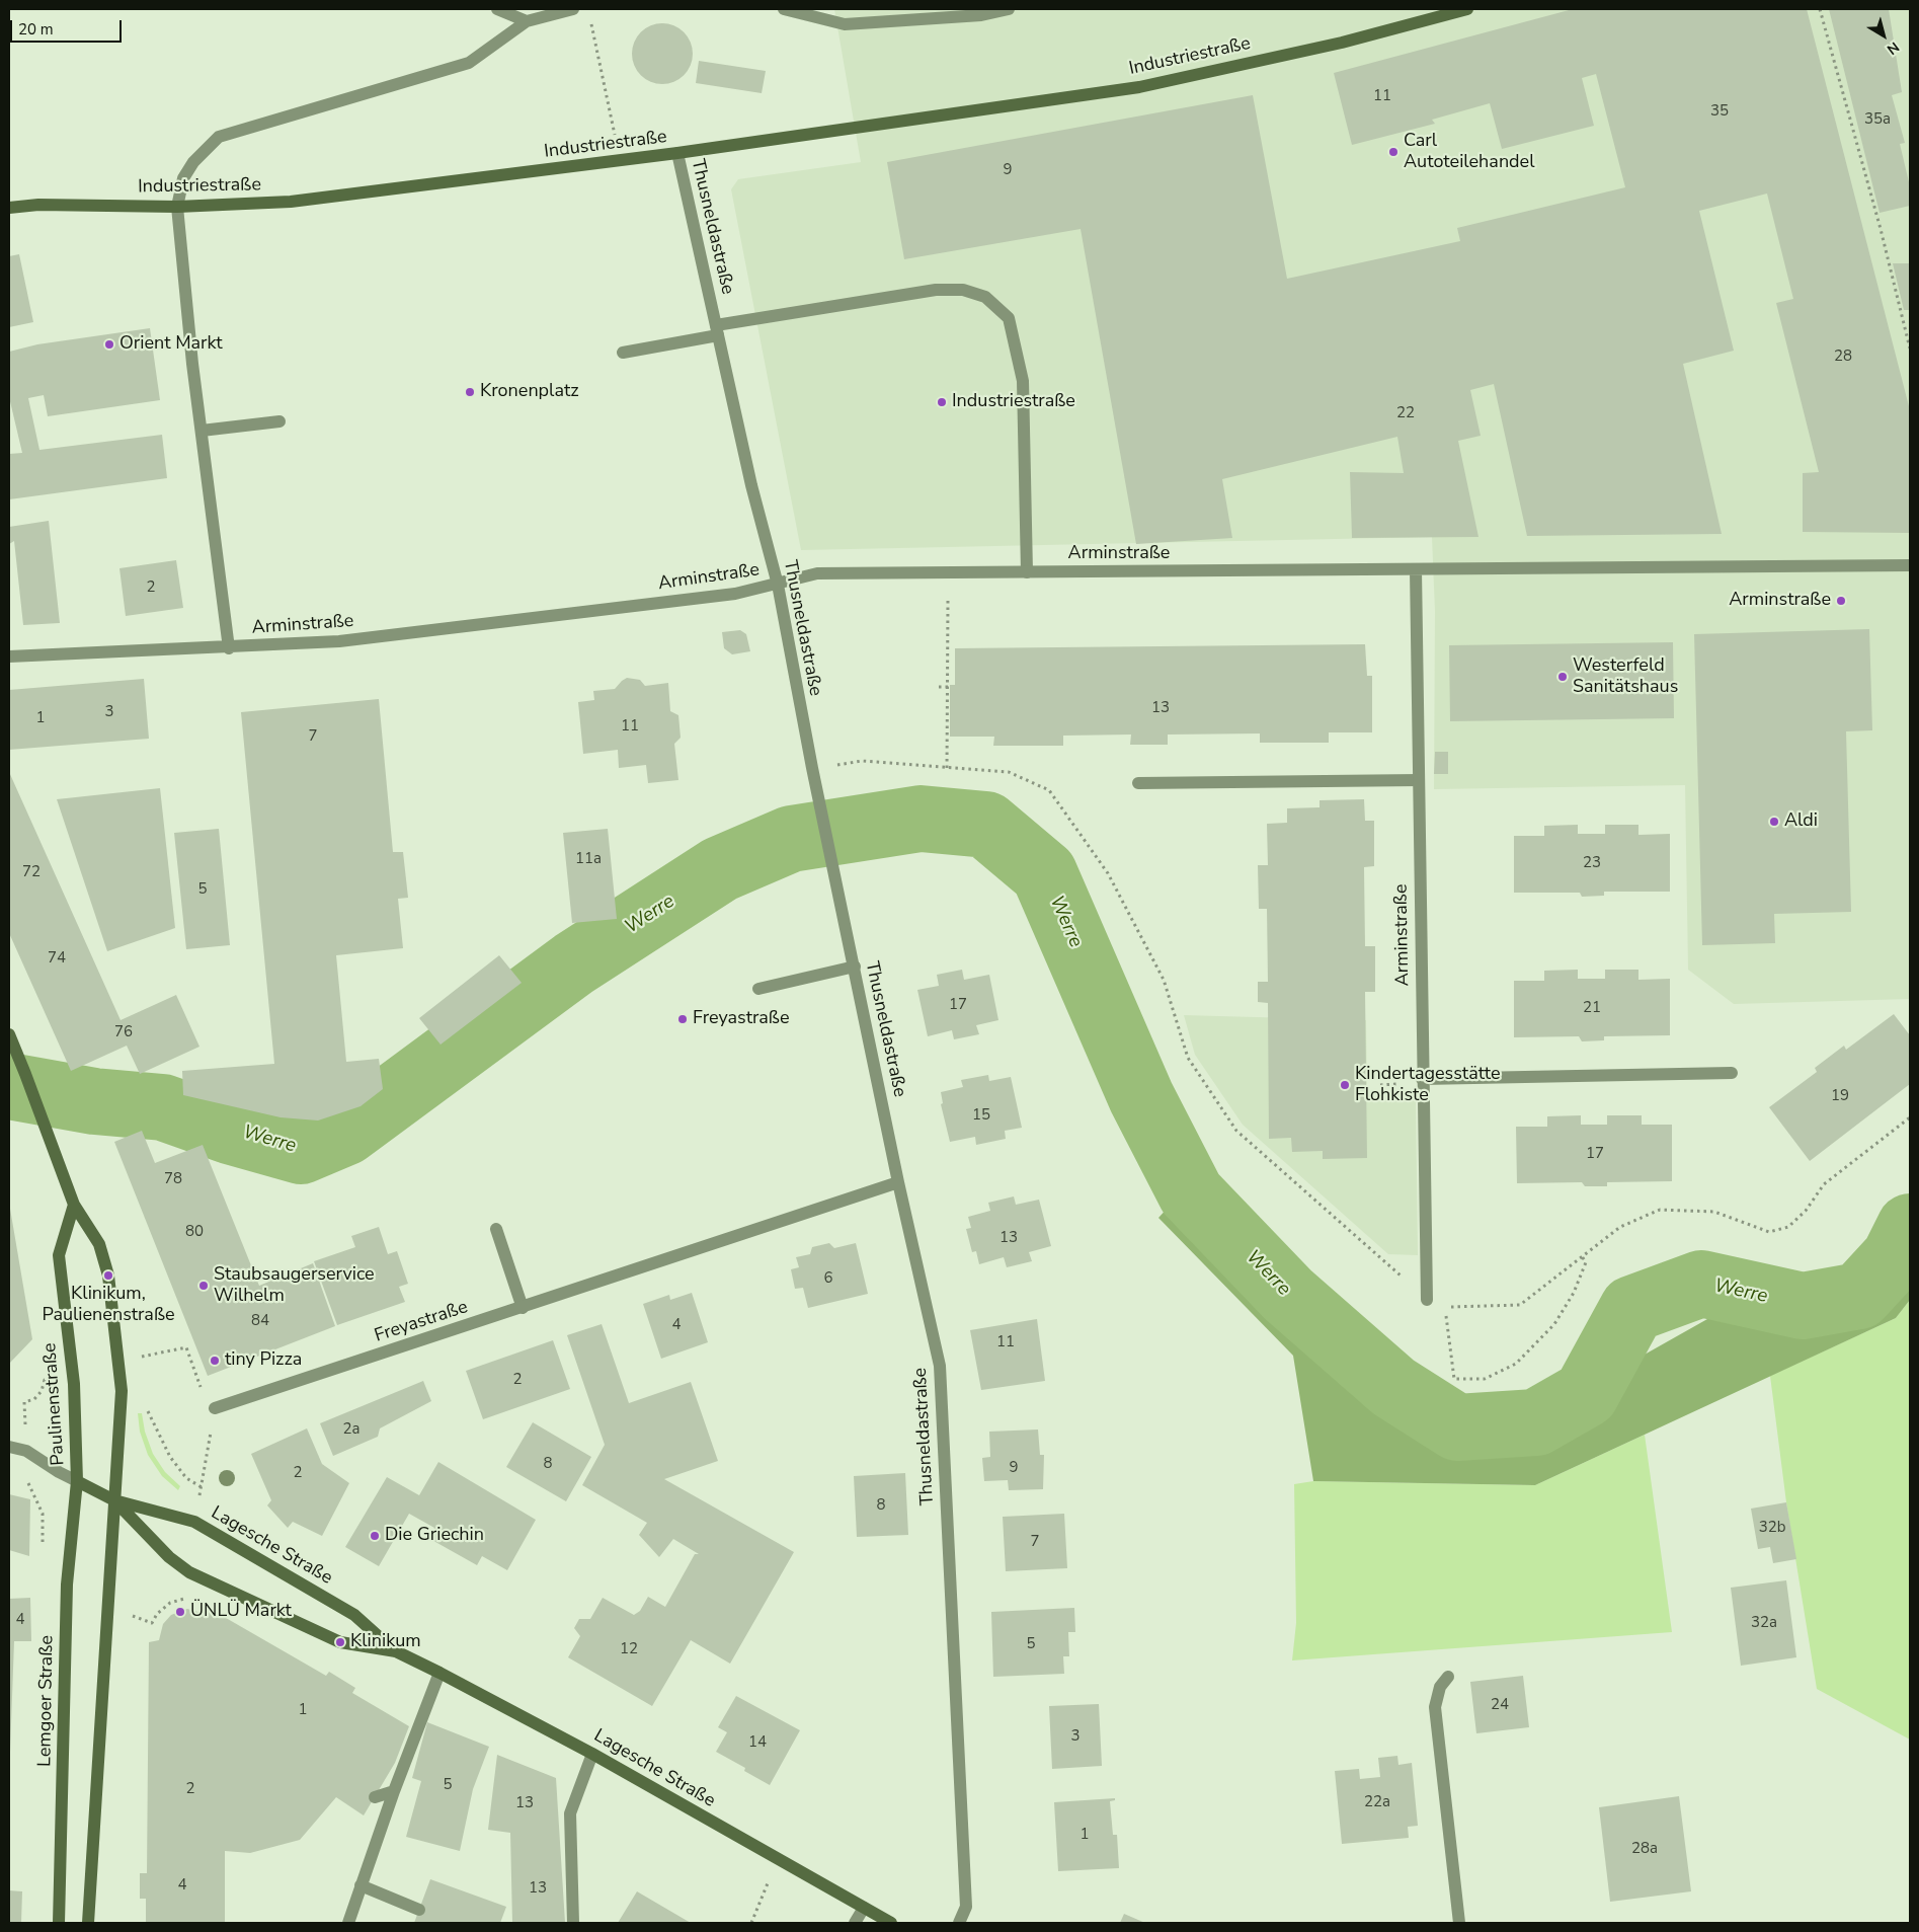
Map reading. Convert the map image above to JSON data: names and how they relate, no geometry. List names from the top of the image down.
{
  "streets": {
    "street": [
      "Industriestraße",
      "Thusneldastraße",
      "Arminstraße",
      "Freyastraße",
      "Paulinenstraße",
      "Lagesche Straße",
      "Lemgoer Straße"
    ]
  },
  "crossings": [
    ["Industriestraße", "Thusneldastraße"],
    ["Thusneldastraße", "Arminstraße"],
    ["Thusneldastraße", "Freyastraße"],
    ["Paulinenstraße", "Lagesche Straße"],
    ["Paulinenstraße", "Lemgoer Straße"],
    ["Lagesche Straße", "Lemgoer Straße"]
  ],
  "water": ["Werre"],
  "places": [
    "Carl Autoteilehandel",
    "Orient Markt",
    "Kronenplatz",
    "Industriestraße",
    "Arminstraße",
    "Westerfeld Sanitätshaus",
    "Aldi",
    "Freyastraße",
    "Kindertagesstätte Flohkiste",
    "Klinikum, Paulienenstraße",
    "Staubsaugerservice Wilhelm",
    "tiny Pizza",
    "Die Griechin",
    "ÜNLÜ Markt",
    "Klinikum"
  ],
  "house_numbers": [
    "11",
    "35",
    "35a",
    "9",
    "28",
    "22",
    "2",
    "13",
    "3",
    "1",
    "11",
    "7",
    "11a",
    "23",
    "72",
    "5",
    "74",
    "17",
    "21",
    "76",
    "19",
    "15",
    "17",
    "78",
    "80",
    "13",
    "6",
    "84",
    "4",
    "11",
    "2",
    "2a",
    "8",
    "9",
    "2",
    "8",
    "32b",
    "7",
    "4",
    "32a",
    "5",
    "12",
    "24",
    "1",
    "3",
    "14",
    "5",
    "2",
    "22a",
    "13",
    "1",
    "28a",
    "4",
    "13"
  ],
  "scale_bar": "20 m",
  "north": "bottom right"
}
